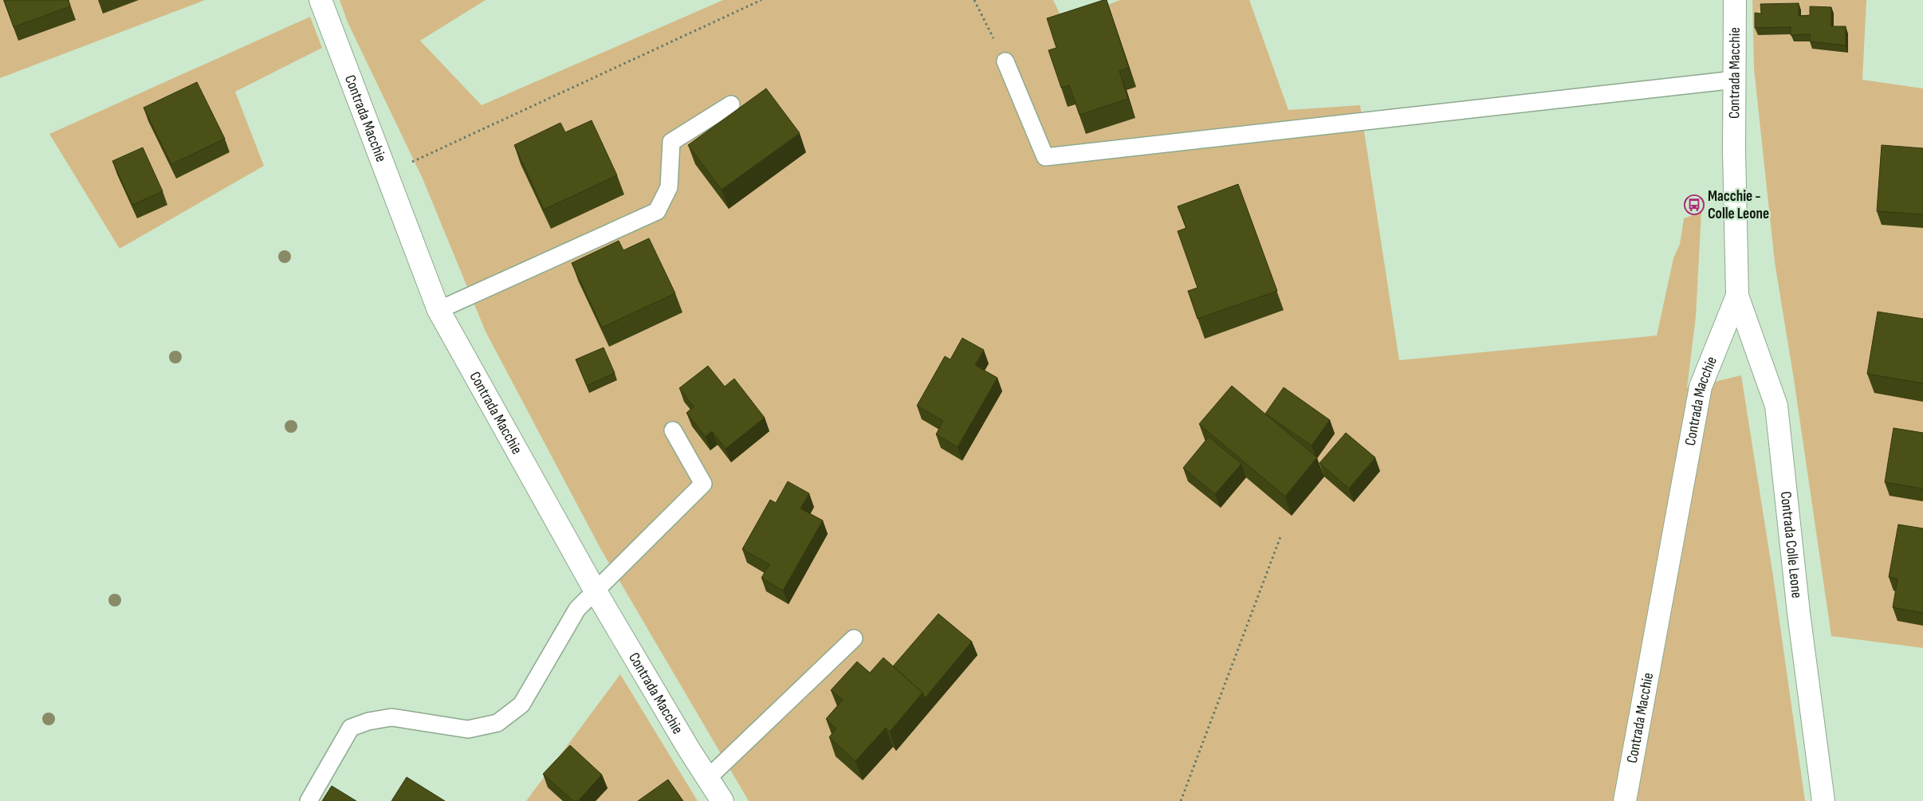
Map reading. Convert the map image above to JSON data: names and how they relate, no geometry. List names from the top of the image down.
{
  "streets": {
    "street": ["Contrada Macchie", "Contrada Colle Leone"]
  },
  "crossings": [
    ["Contrada Macchie", "Contrada Colle Leone"]
  ],
  "places": {
    "bus stop": ["Macchie - Colle Leone"]
  }
}
